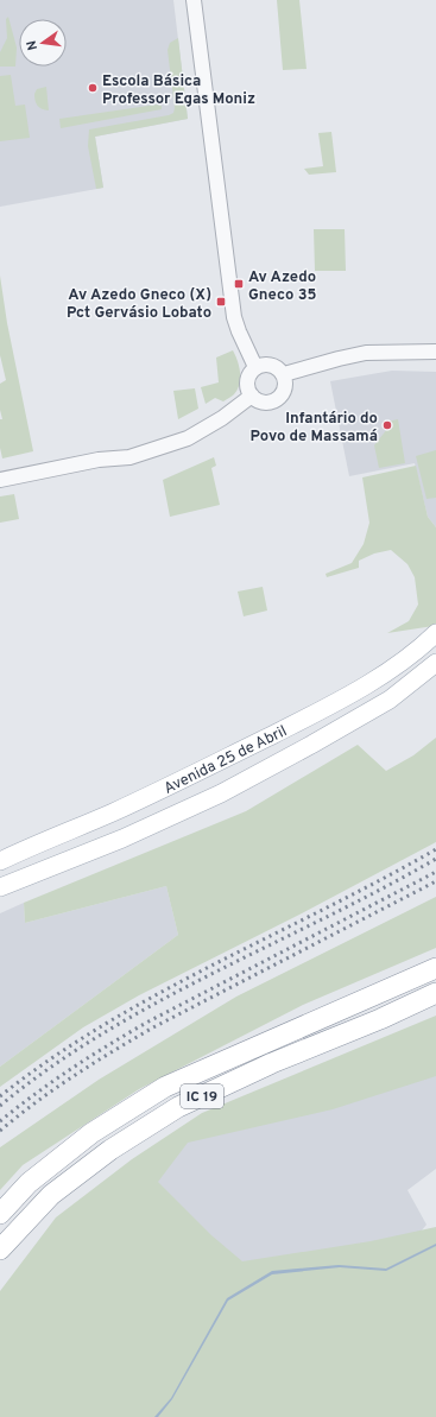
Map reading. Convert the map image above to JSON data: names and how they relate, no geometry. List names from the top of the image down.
{
  "streets": {
    "highway": ["IC 19"],
    "main road": ["Avenida 25 de Abril"]
  },
  "places": {
    "other": ["Escola Básica Professor Egas Moniz", "Infantário do Povo de Massamá"],
    "transit": ["Av Azedo Gneco 35", "Av Azedo Gneco (X) Pct Gervásio Lobato"]
  },
  "north": "left"
}
